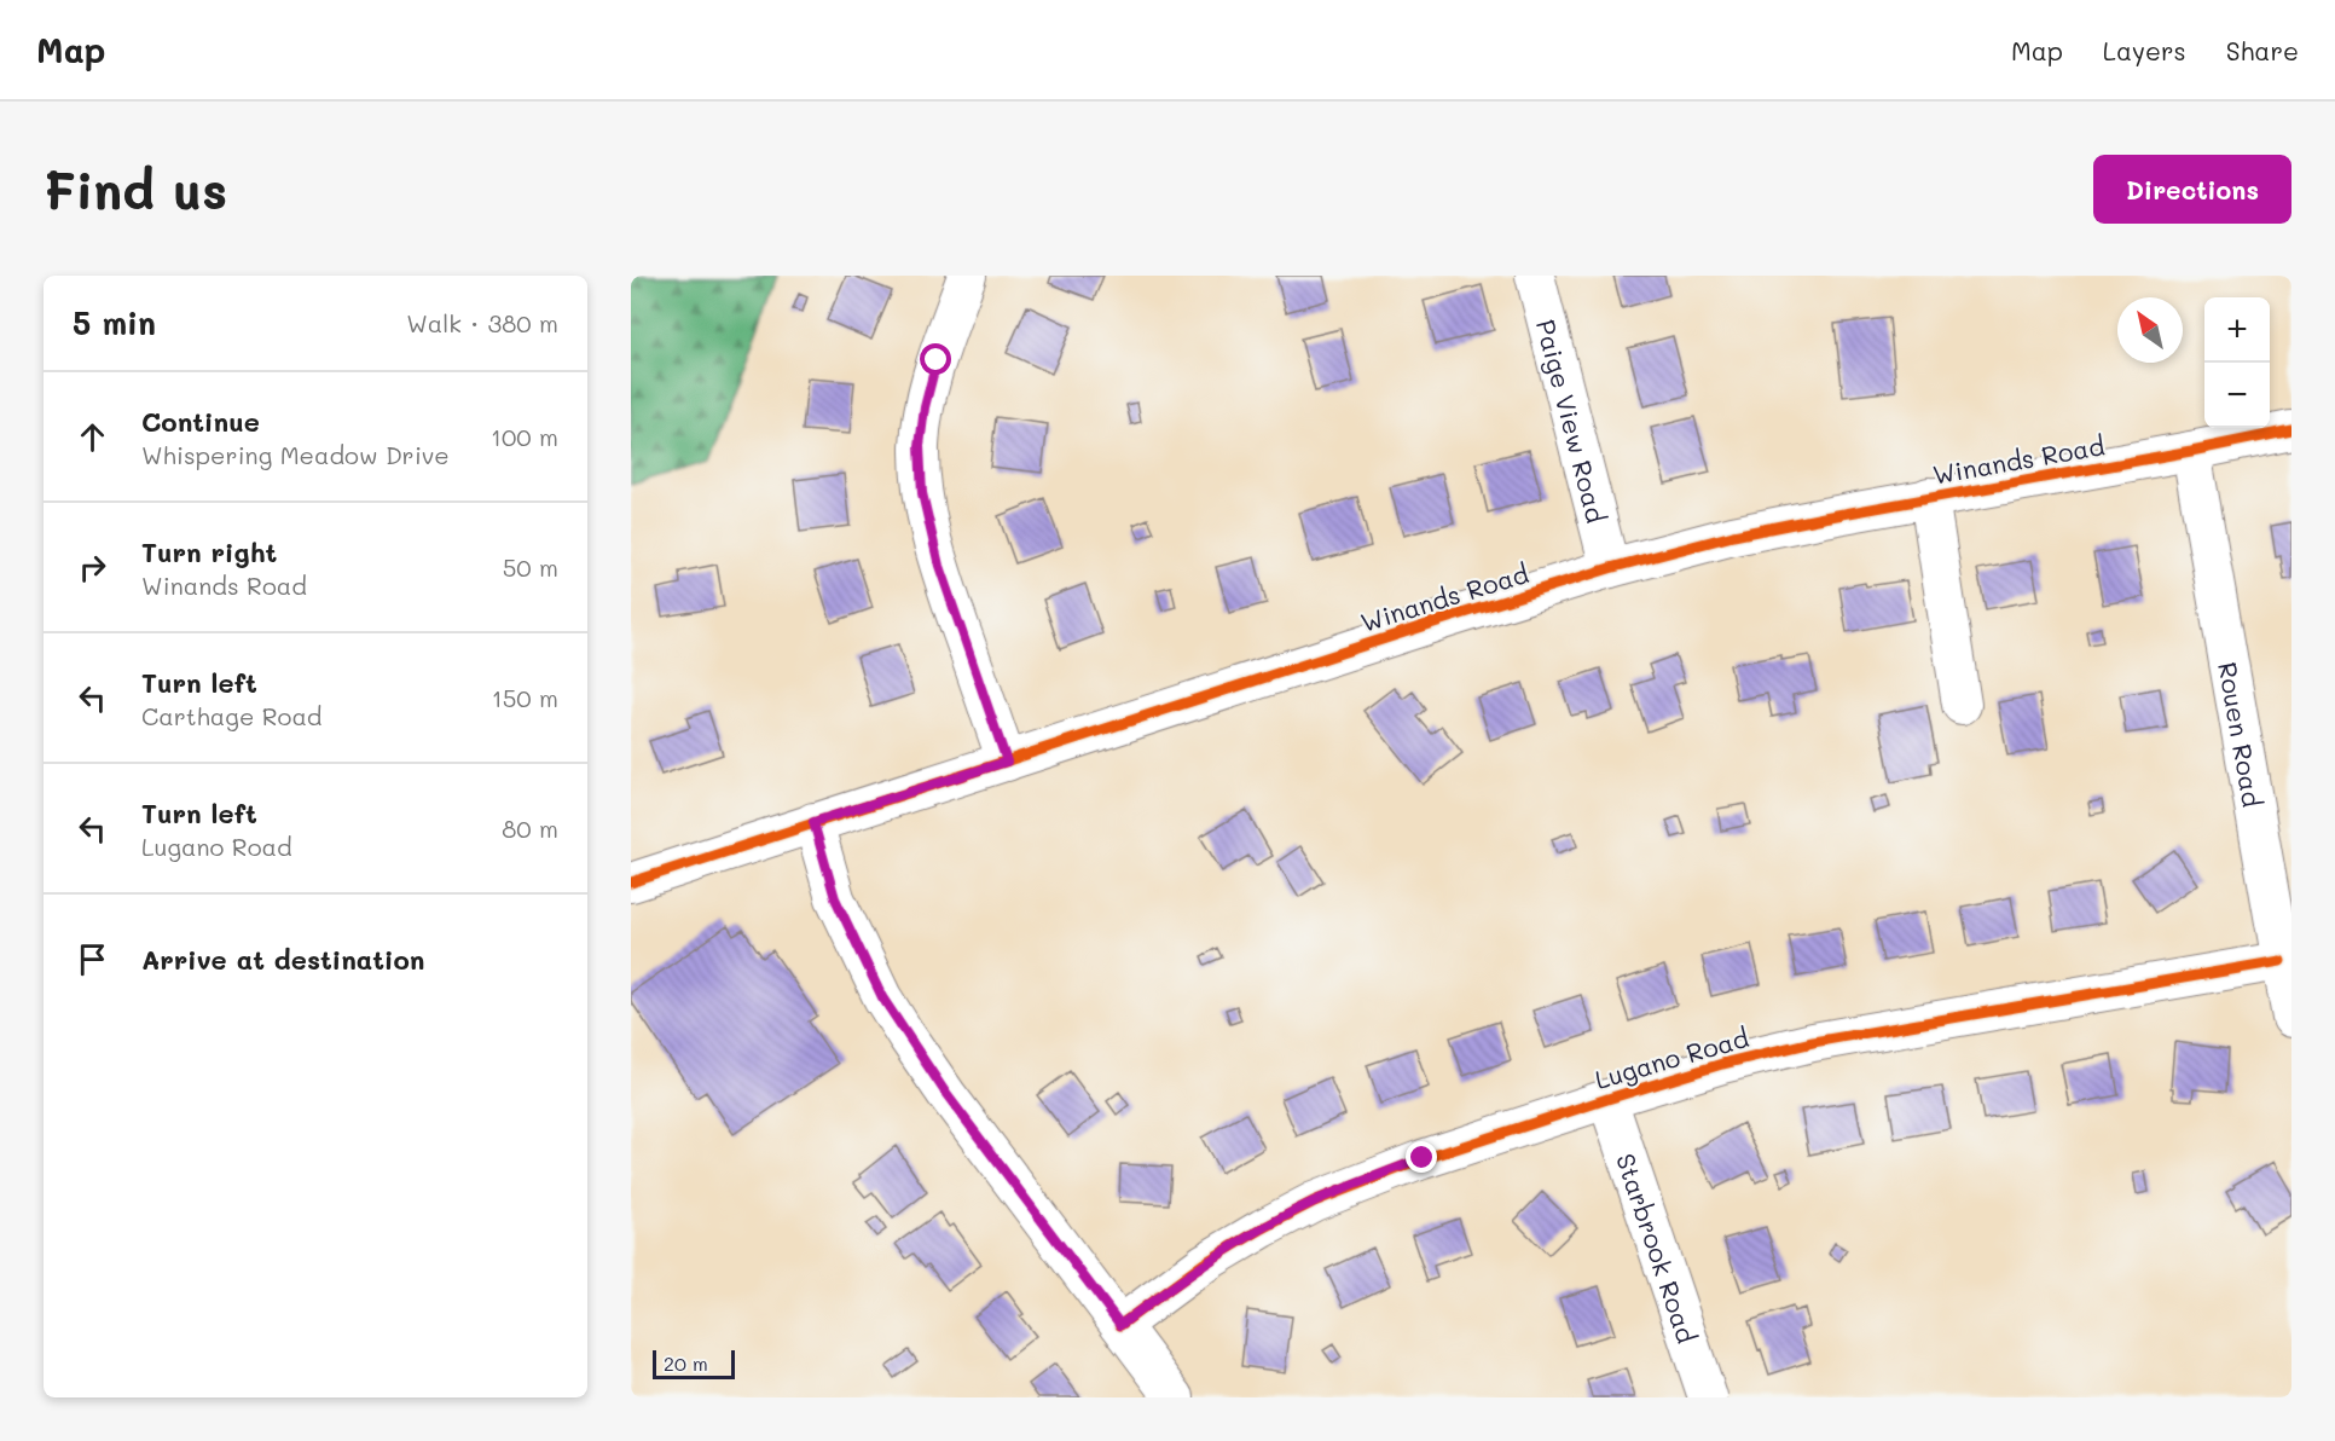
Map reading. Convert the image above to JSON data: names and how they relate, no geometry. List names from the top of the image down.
{
  "streets": {
    "street": [
      "Paige View Road",
      "Winands Road",
      "Rouen Road",
      "Lugano Road",
      "Starbrook Road"
    ]
  },
  "crossings": [
    ["Paige View Road", "Winands Road"],
    ["Winands Road", "Rouen Road"],
    ["Rouen Road", "Lugano Road"],
    ["Lugano Road", "Starbrook Road"]
  ],
  "scale_bar": "20 m",
  "north": "top left",
  "page": {
    "header": "Map",
    "nav": ["Map", "Layers", "Share"],
    "buttons": "Directions",
    "title": "Find us",
    "heading": ["5 min", "Walk · 380 m"],
    "map_buttons": ["+", "−"],
    "list": [
      ["Continue", "Whispering Meadow Drive", "100 m"],
      ["Turn right", "Winands Road", "50 m"],
      ["Turn left", "Carthage Road", "150 m"],
      ["Turn left", "Lugano Road", "80 m"],
      "Arrive at destination"
    ],
    "scale": "20 m"
  }
}
